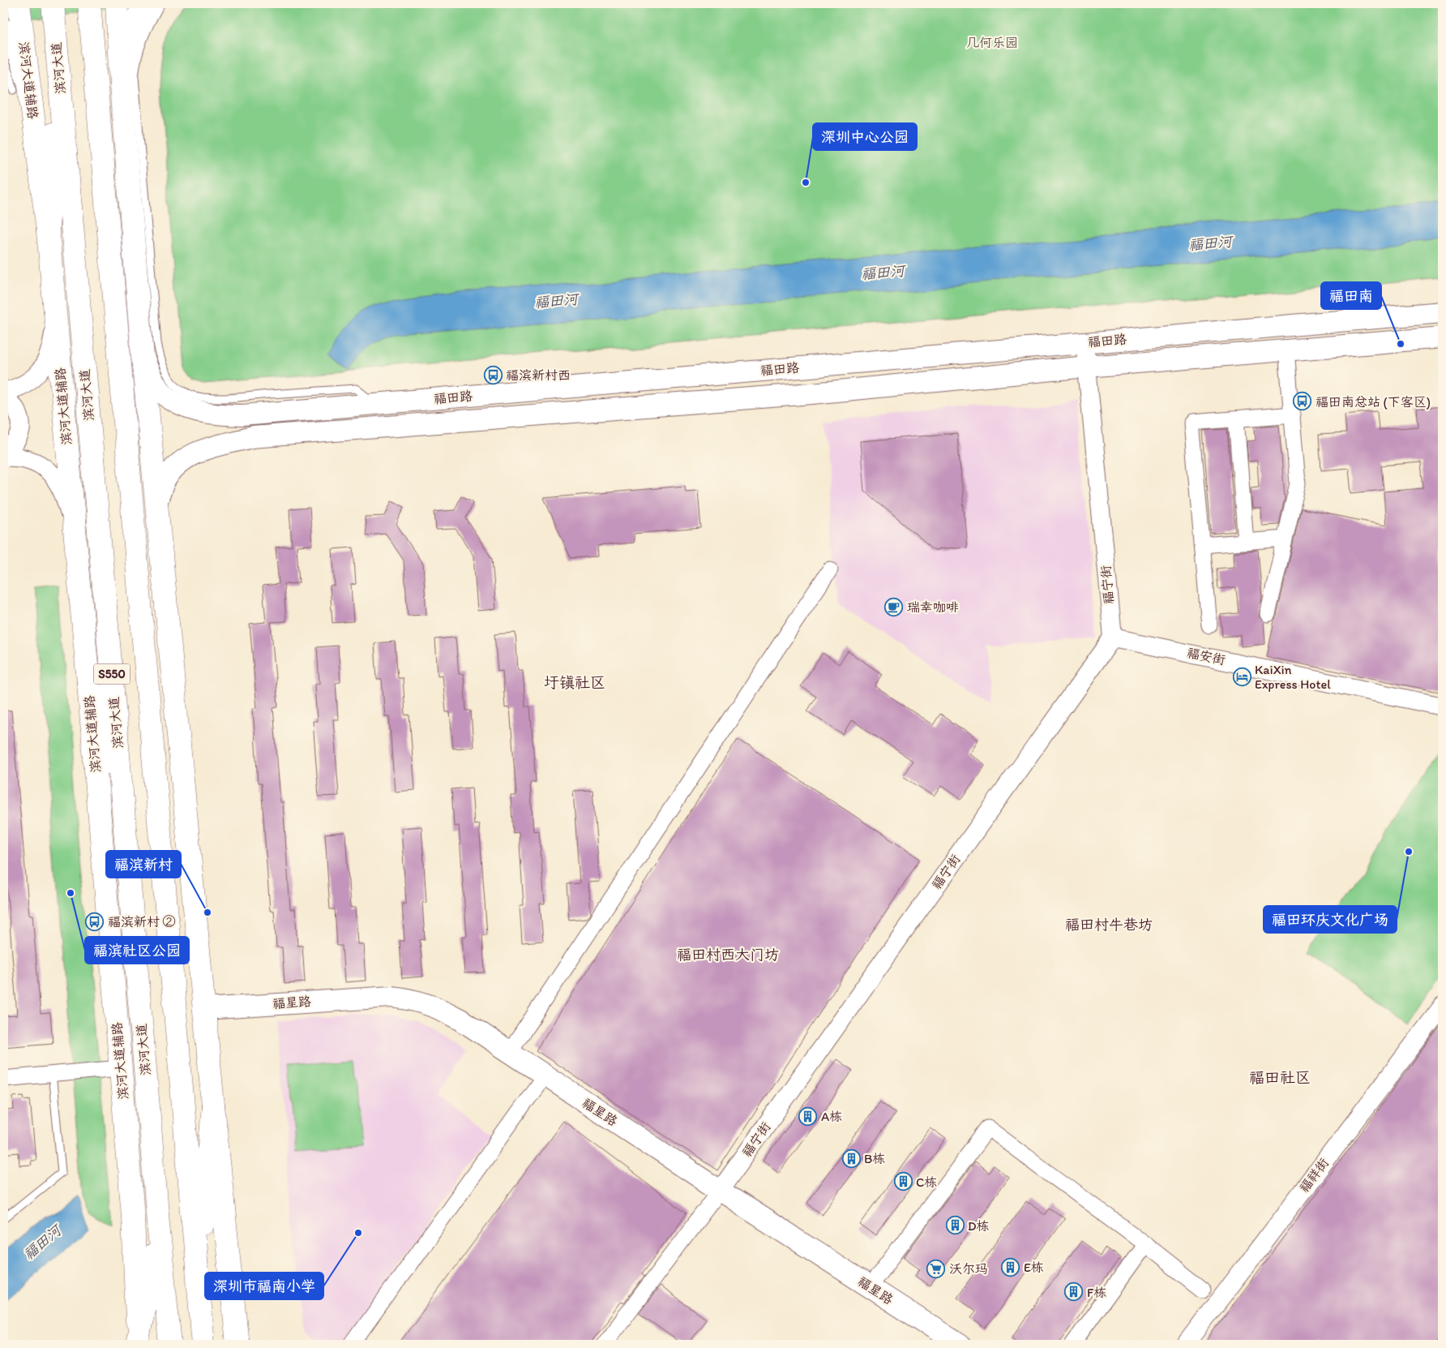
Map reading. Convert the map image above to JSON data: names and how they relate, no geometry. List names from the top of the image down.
{
  "streets": {
    "main road": [
      "滨河大道",
      "滨河大道辅路",
      "福田路",
      "S550",
      "福星路"
    ],
    "street": ["福宁街", "福安街", "福祥街"]
  },
  "crossings": [
    ["福田路", "福宁街"],
    ["福宁街", "福安街"],
    ["福宁街", "福星路"]
  ],
  "districts": [
    "圩镇社区",
    "福田村牛巷坊",
    "福田村西大门坊",
    "福田社区"
  ],
  "water": ["福田河"],
  "parks": ["几何乐园"],
  "places": {
    "other": [
      "深圳中心公园",
      "福田南",
      "福田环庆文化广场",
      "福滨社区公园",
      "福滨新村",
      "深圳市福南小学"
    ],
    "bus stop": ["福滨新村西", "福田南总站 (下客区)", "福滨新村 ②"],
    "cafe": ["瑞幸咖啡"],
    "hotel": ["KaiXin Express Hotel"],
    "building": [
      "A栋",
      "B栋",
      "C栋",
      "D栋",
      "E栋",
      "F栋"
    ],
    "supermarket": ["沃尔玛"]
  }
}
